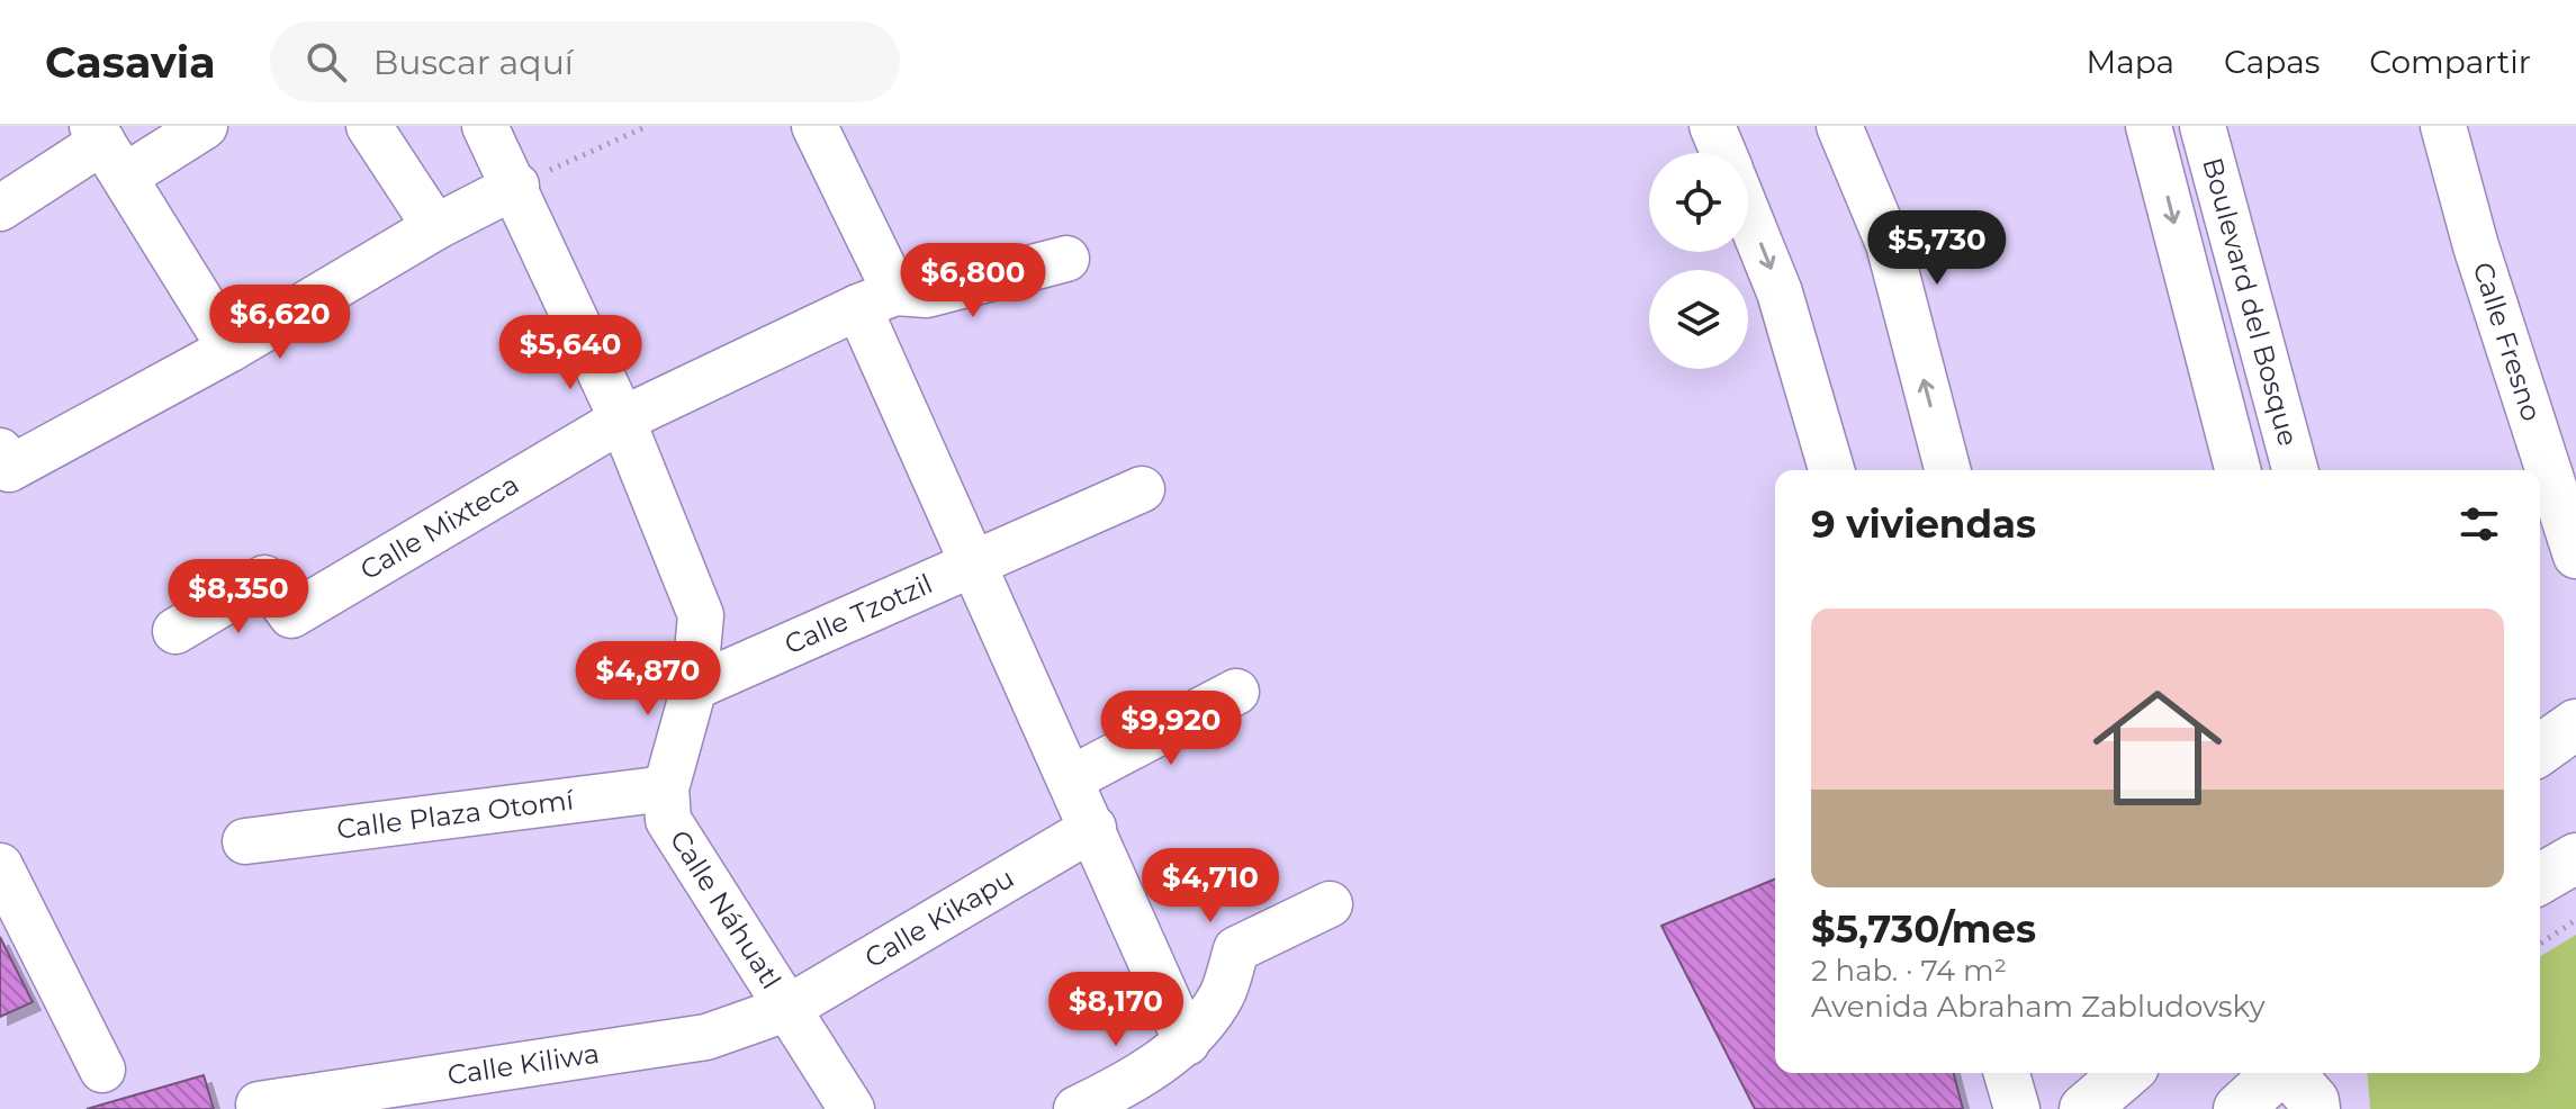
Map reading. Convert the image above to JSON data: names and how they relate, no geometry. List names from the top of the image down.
{
  "streets": {
    "street": [
      "Boulevard del Bosque",
      "Calle Fresno",
      "Calle Mixteca",
      "Calle Tzotzil",
      "Calle Plaza Otomí",
      "Calle Náhuatl",
      "Calle Kikapu",
      "Calle Kiliwa"
    ]
  },
  "crossings": [
    ["Calle Mixteca", "Calle Náhuatl"],
    ["Calle Tzotzil", "Calle Náhuatl"],
    ["Calle Plaza Otomí", "Calle Náhuatl"],
    ["Calle Náhuatl", "Calle Kikapu"],
    ["Calle Náhuatl", "Calle Kiliwa"],
    ["Calle Kikapu", "Calle Kiliwa"]
  ],
  "page": {
    "header": "Casavia",
    "search": "Buscar aquí",
    "nav": ["Mapa", "Capas", "Compartir"],
    "price": [
      "$5,730",
      "$6,800",
      "$6,620",
      "$5,640",
      "$8,350",
      "$4,870",
      "$9,920",
      "$4,710",
      "$8,170"
    ],
    "heading": "9 viviendas",
    "list": [
      {
        "name": "$5,730/mes",
        "note": "2 hab. · 74 m² · Avenida Abraham Zabludovsky"
      }
    ]
  }
}
